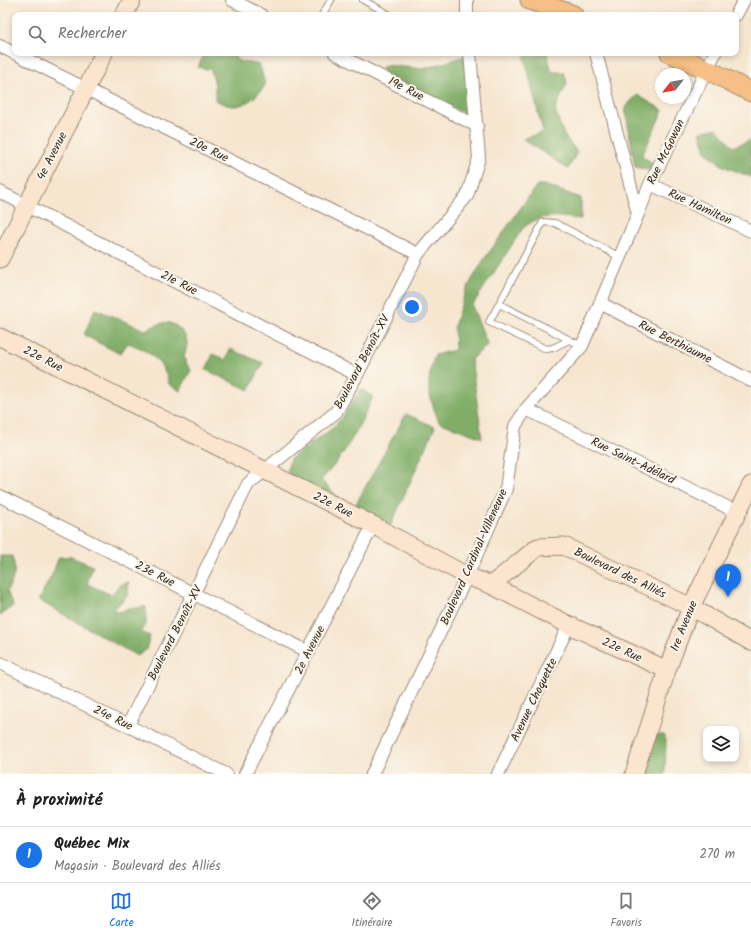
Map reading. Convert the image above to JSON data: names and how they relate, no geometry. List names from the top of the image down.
{
  "streets": {
    "street": [
      "19e Rue",
      "20e Rue",
      "Rue McGowan",
      "4e Avenue",
      "Rue Hamilton",
      "21e Rue",
      "Rue Berthiaume",
      "22e Rue",
      "Boulevard Benoît-XV",
      "Rue Saint-Adélard",
      "Boulevard Cardinal-Villeneuve",
      "Boulevard des Alliés",
      "23e Rue",
      "1re Avenue",
      "2e Avenue",
      "Avenue Choquette",
      "24e Rue"
    ]
  },
  "crossings": [
    ["19e Rue", "Boulevard Benoît-XV"],
    ["20e Rue", "4e Avenue"],
    ["20e Rue", "Boulevard Benoît-XV"],
    ["Rue McGowan", "Rue Hamilton"],
    ["Rue McGowan", "Boulevard Cardinal-Villeneuve"],
    ["4e Avenue", "21e Rue"],
    ["21e Rue", "Boulevard Benoît-XV"],
    ["Rue Berthiaume", "Boulevard Cardinal-Villeneuve"],
    ["22e Rue", "Boulevard Benoît-XV"],
    ["22e Rue", "Boulevard Cardinal-Villeneuve"],
    ["22e Rue", "Boulevard des Alliés"],
    ["22e Rue", "1re Avenue"],
    ["22e Rue", "2e Avenue"],
    ["22e Rue", "Avenue Choquette"],
    ["Boulevard Benoît-XV", "23e Rue"],
    ["Boulevard Benoît-XV", "24e Rue"],
    ["Rue Saint-Adélard", "Boulevard Cardinal-Villeneuve"],
    ["Rue Saint-Adélard", "1re Avenue"],
    ["Boulevard des Alliés", "1re Avenue"],
    ["23e Rue", "2e Avenue"]
  ],
  "north": "bottom left",
  "page": {
    "search": "Rechercher",
    "pins": "1",
    "heading": "À proximité",
    "list": [
      {
        "mark": "1",
        "name": "Québec Mix",
        "note": "Magasin · Boulevard des Alliés",
        "value": "270 m"
      }
    ],
    "nav": ["Carte", "Itinéraire", "Favoris"]
  }
}
